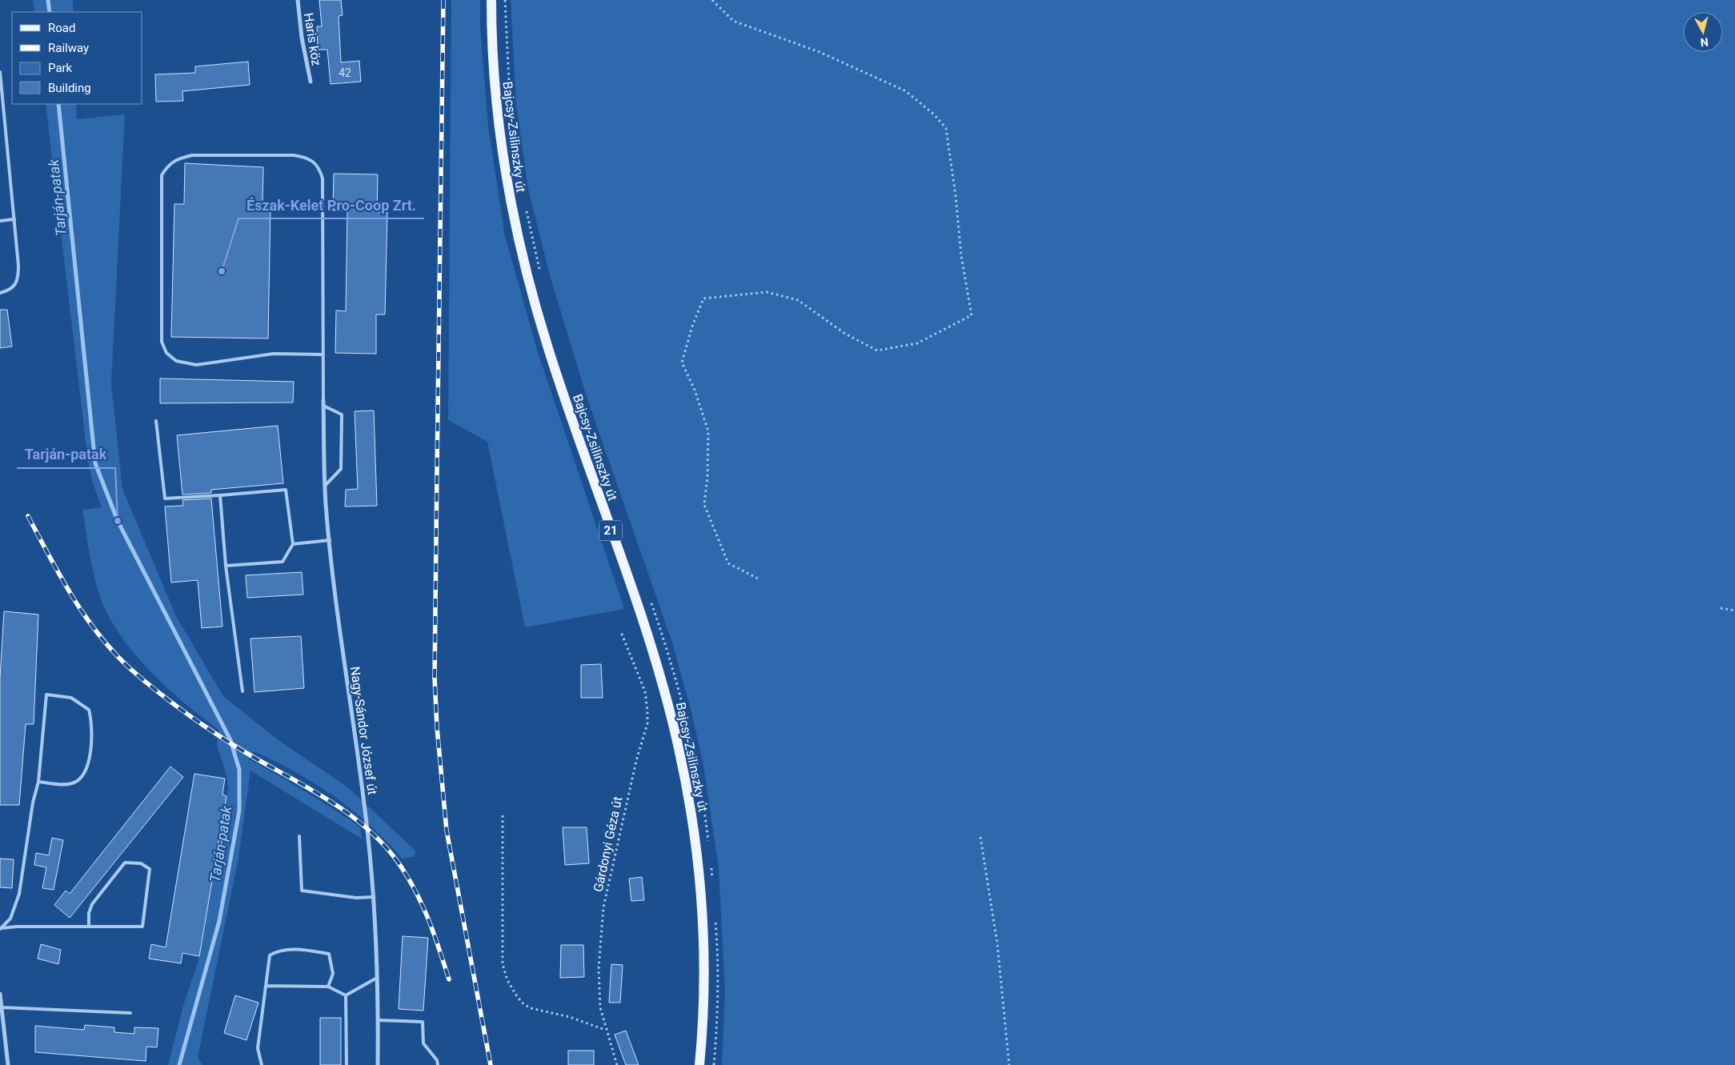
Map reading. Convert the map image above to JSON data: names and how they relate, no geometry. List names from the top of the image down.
{
  "streets": {
    "main road": ["Bajcsy-Zsilinszky út", "21"],
    "street": ["Haris köz", "Nagy-Sándor József út"],
    "path": ["Gárdonyi Géza út"]
  },
  "water": ["Tarján-patak"],
  "places": ["Észak-Kelet Pro-Coop Zrt.", "Tarján-patak"],
  "house_numbers": ["42"],
  "legend": [
    "Road",
    "Railway",
    "Park",
    "Building"
  ],
  "north": "bottom"
}
